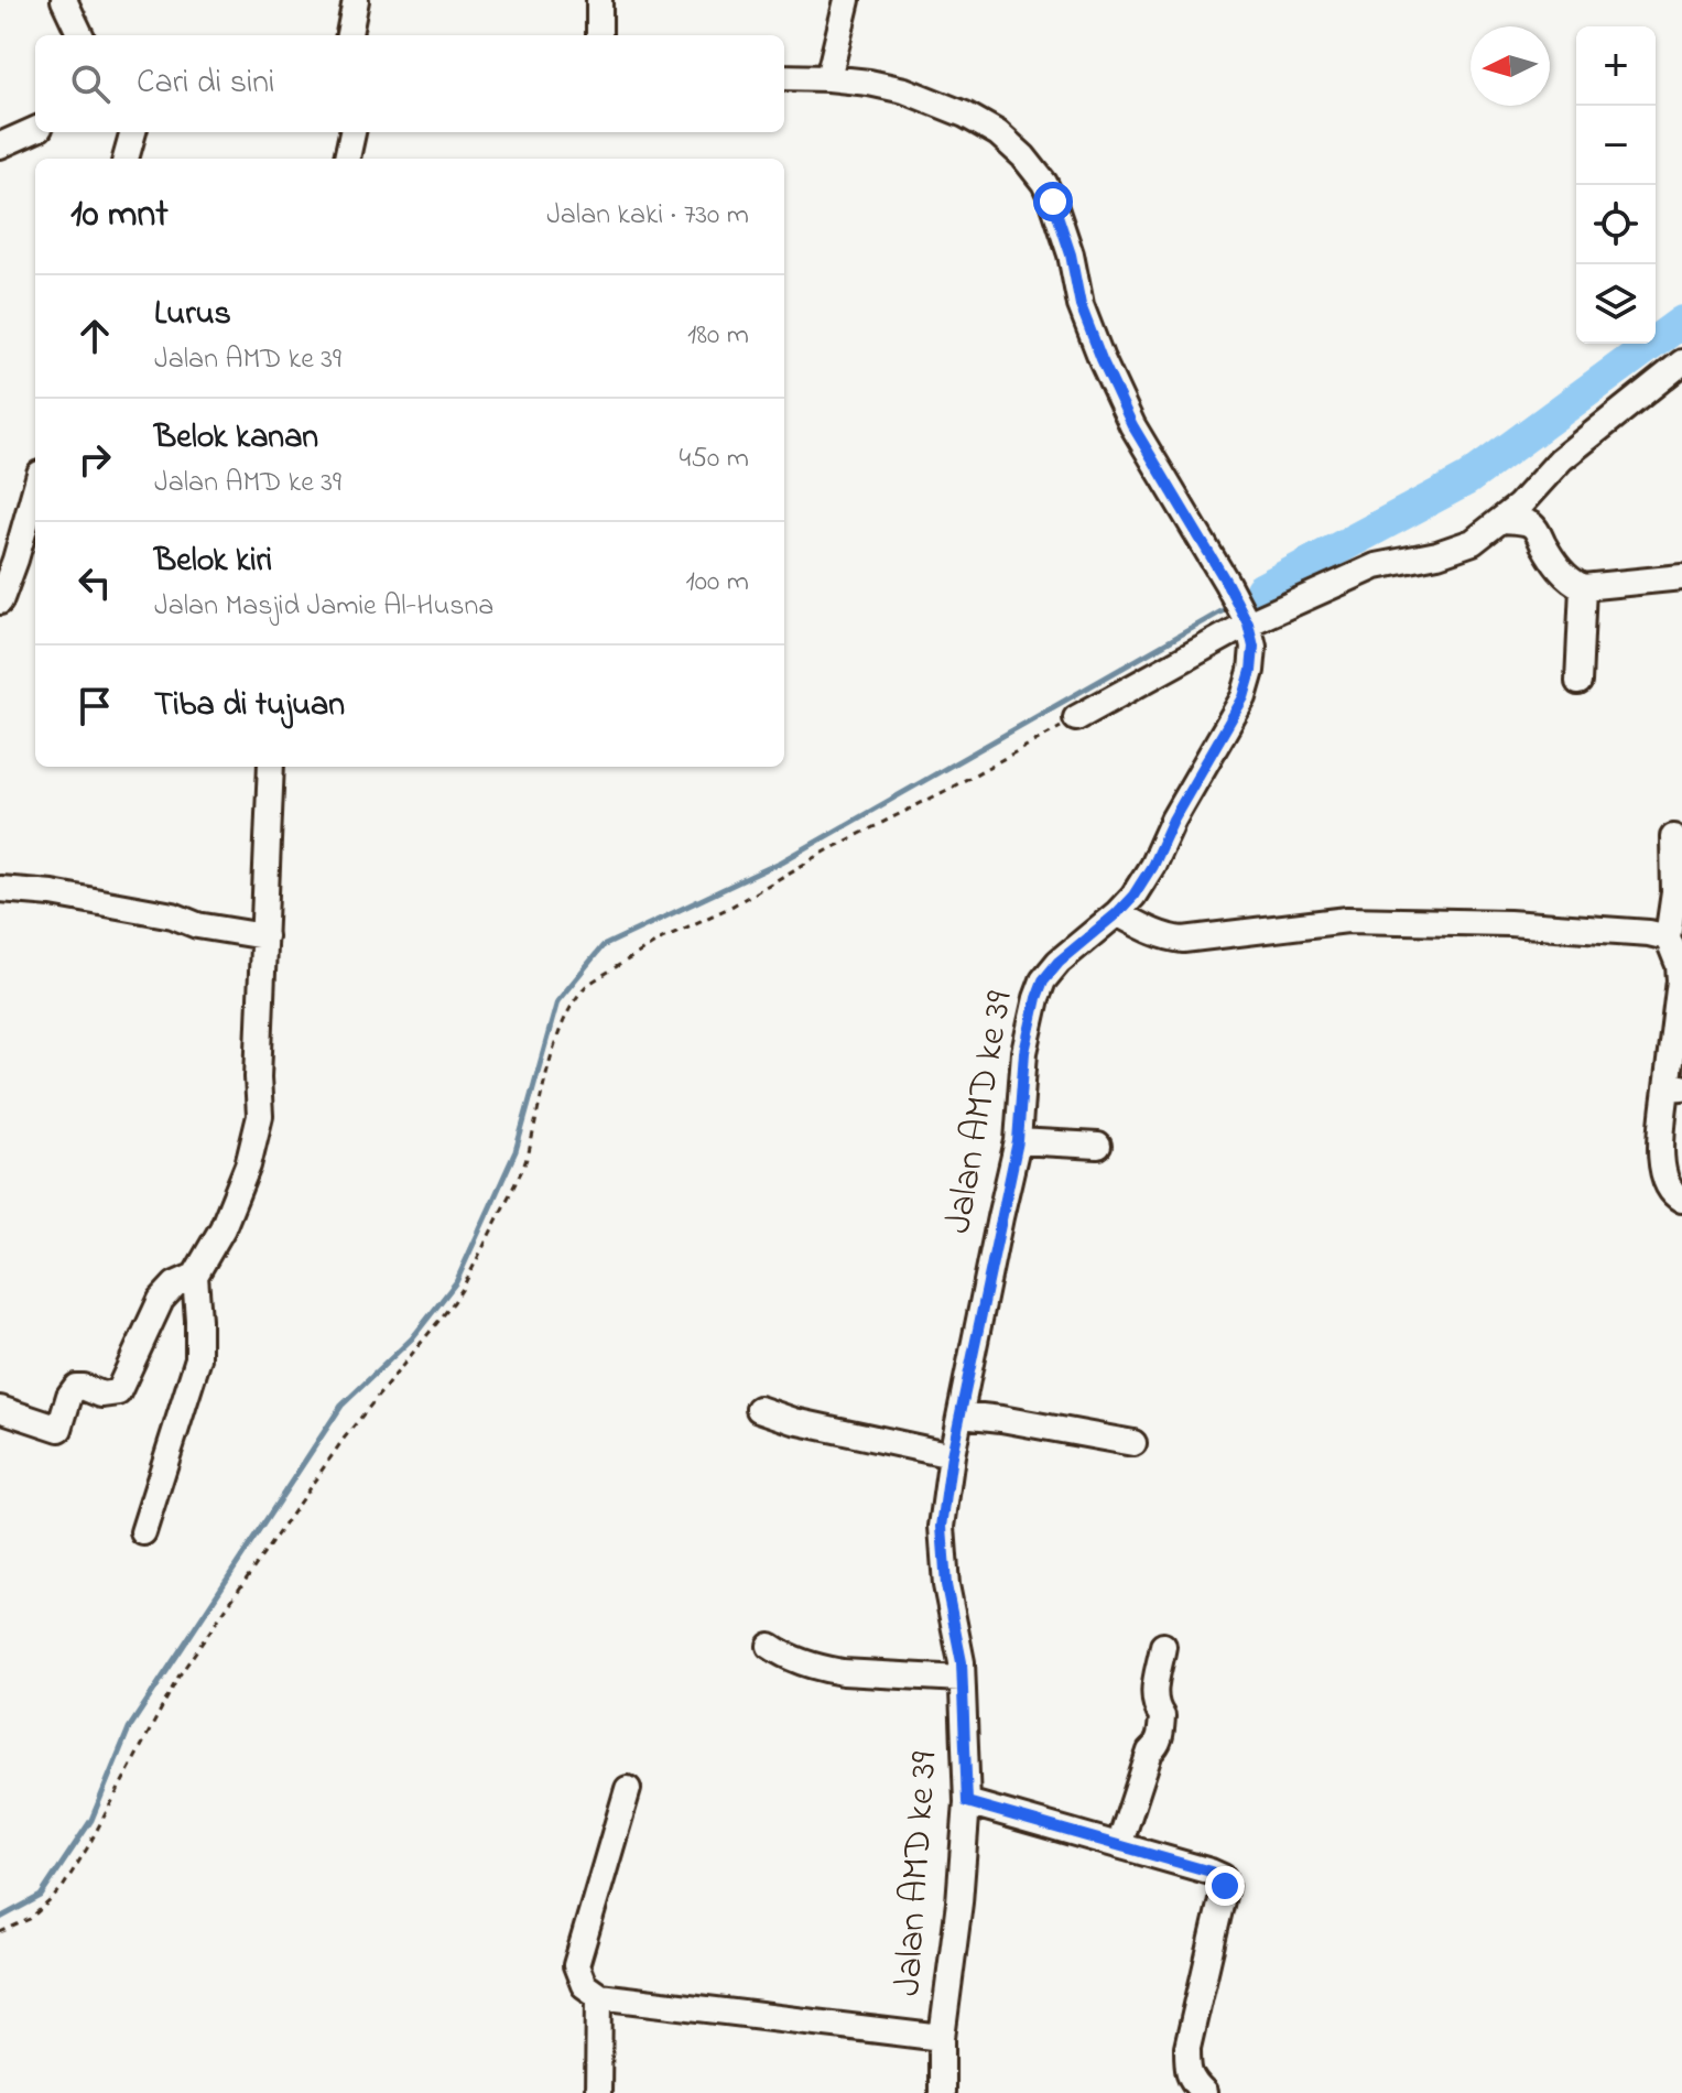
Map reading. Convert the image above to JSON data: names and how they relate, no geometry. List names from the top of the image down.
{
  "streets": {
    "street": ["Jalan AMD ke 39"]
  },
  "north": "left",
  "page": {
    "map_buttons": ["+", "−"],
    "search": "Cari di sini",
    "heading": ["10 mnt", "Jalan kaki · 730 m"],
    "list": [
      ["Lurus", "Jalan AMD ke 39", "180 m"],
      ["Belok kanan", "Jalan AMD ke 39", "450 m"],
      ["Belok kiri", "Jalan Masjid Jamie Al-Husna", "100 m"],
      "Tiba di tujuan"
    ]
  }
}
